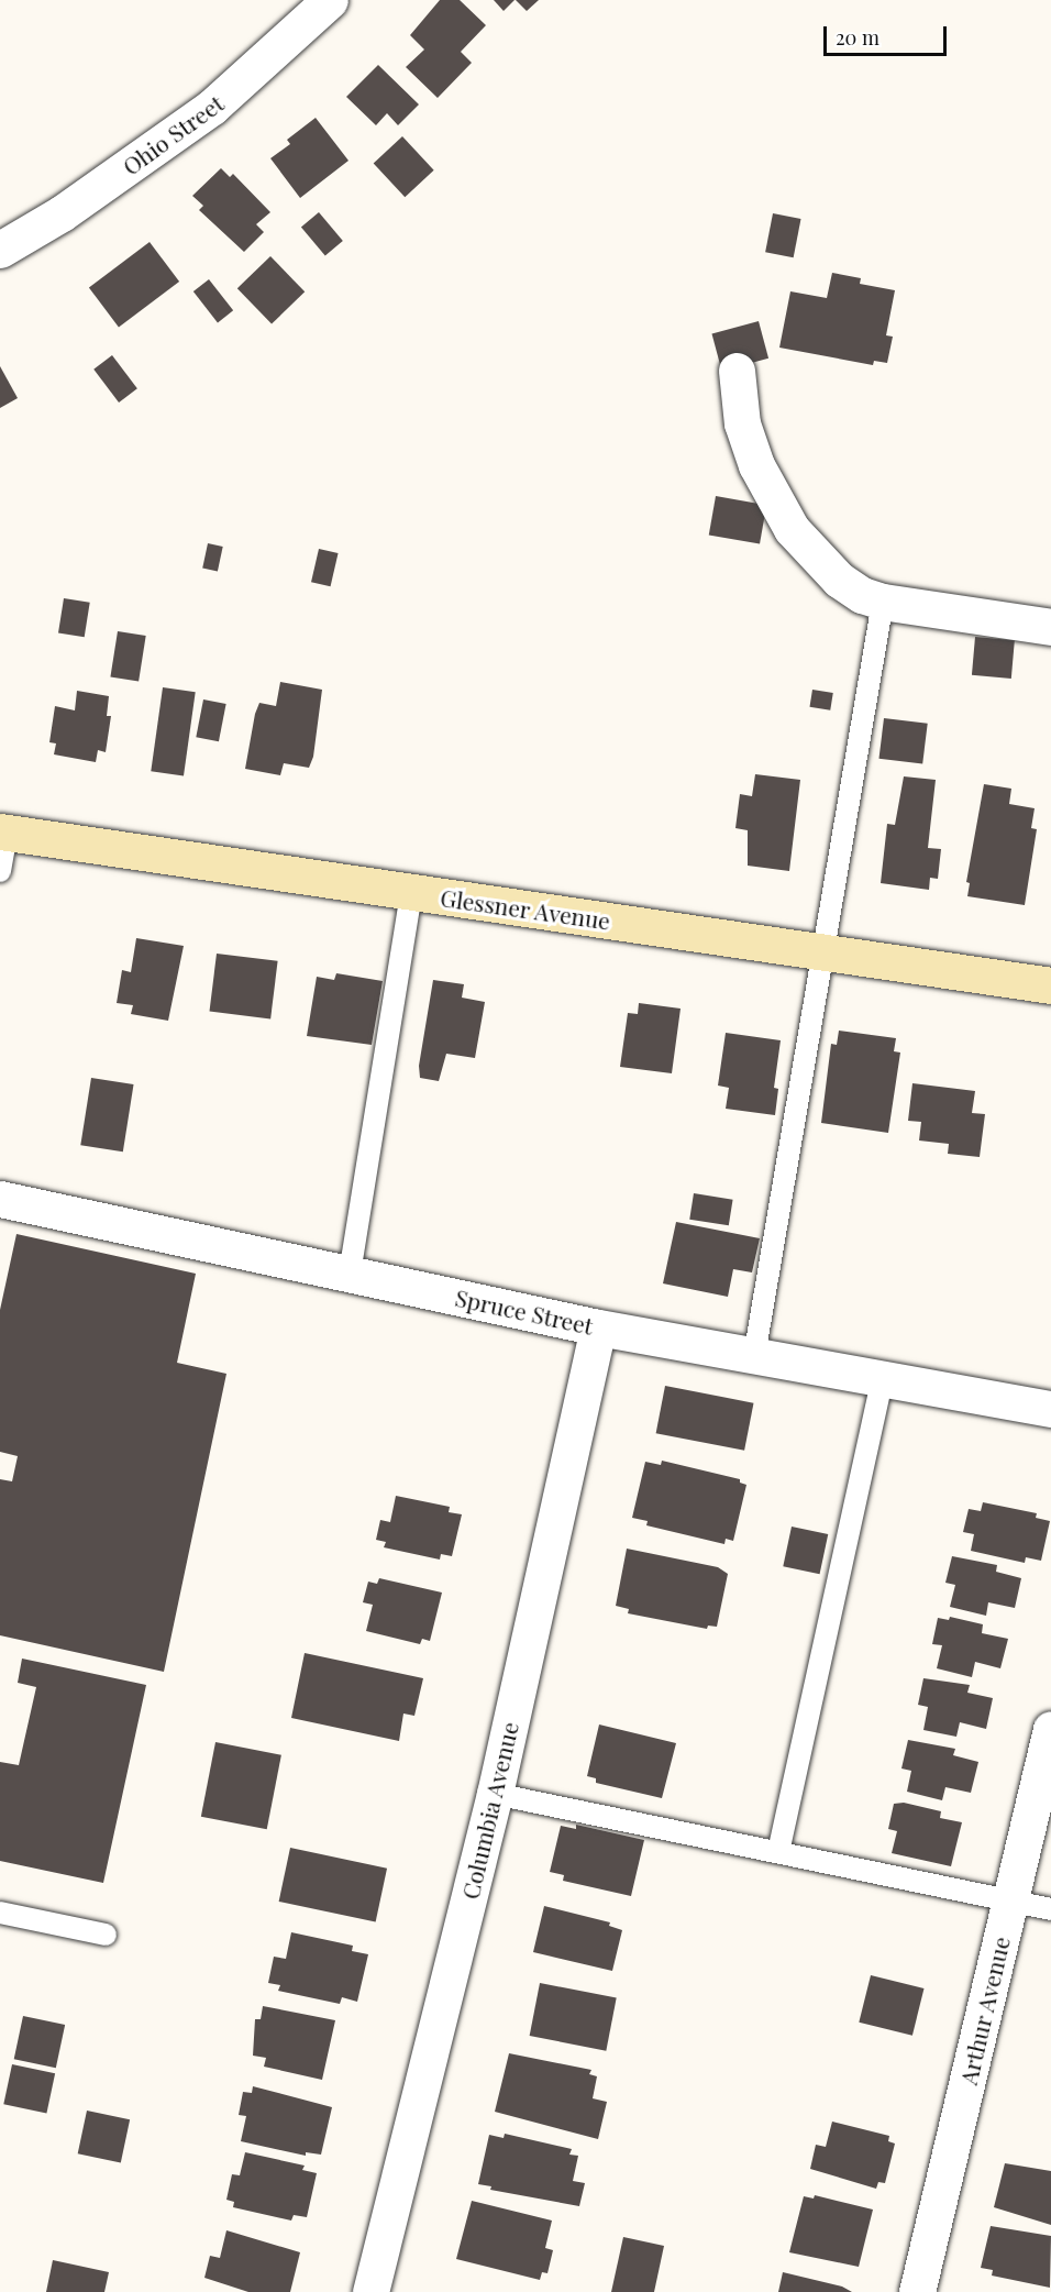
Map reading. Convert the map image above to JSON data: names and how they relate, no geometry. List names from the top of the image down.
{
  "streets": {
    "street": [
      "Ohio Street",
      "Glessner Avenue",
      "Spruce Street",
      "Columbia Avenue",
      "Arthur Avenue"
    ]
  },
  "crossings": [
    ["Spruce Street", "Columbia Avenue"]
  ],
  "scale_bar": "20 m"
}
